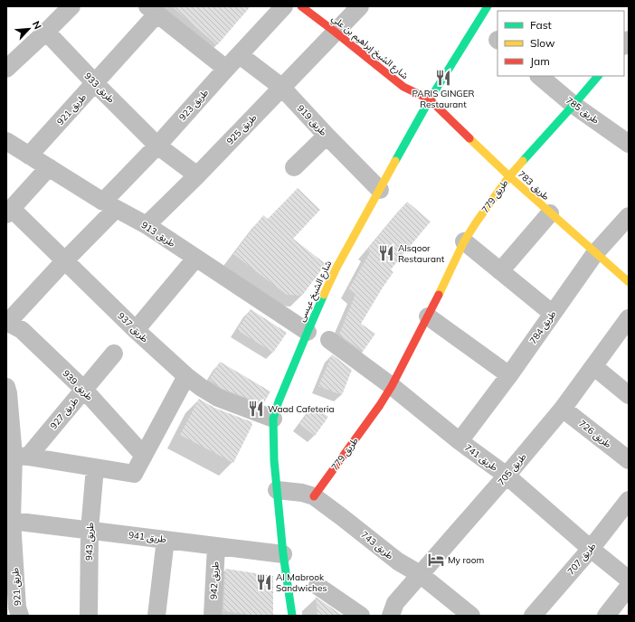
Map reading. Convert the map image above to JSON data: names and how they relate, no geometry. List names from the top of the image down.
{
  "streets": {
    "street": [
      "شارع الشيخ إبراهيم بن علي",
      "طريق 933",
      "طريق 923",
      "طريق 921",
      "طريق 785",
      "طريق 919",
      "طريق 925",
      "طريق 783",
      "طريق 779",
      "طريق 913",
      "شارع الشيخ عيسى",
      "طريق 937",
      "طريق 784",
      "طريق 939",
      "طريق 927",
      "طريق 726",
      "طريق 741",
      "طريق 705",
      "طريق 941",
      "طريق 943",
      "طريق 743",
      "طريق 707",
      "طريق 942"
    ]
  },
  "crossings": [
    ["شارع الشيخ إبراهيم بن علي", "طريق 925"],
    ["شارع الشيخ إبراهيم بن علي", "طريق 783"],
    ["شارع الشيخ إبراهيم بن علي", "شارع الشيخ عيسى"],
    ["طريق 933", "طريق 923"],
    ["طريق 933", "طريق 921"],
    ["طريق 933", "طريق 925"],
    ["طريق 923", "طريق 919"],
    ["طريق 923", "طريق 913"],
    ["طريق 923", "طريق 937"],
    ["طريق 923", "طريق 939"],
    ["طريق 921", "طريق 913"],
    ["طريق 921", "طريق 927"],
    ["طريق 921", "طريق 941"],
    ["طريق 785", "طريق 779"],
    ["طريق 919", "طريق 925"],
    ["طريق 919", "شارع الشيخ عيسى"],
    ["طريق 925", "طريق 913"],
    ["طريق 783", "طريق 779"],
    ["طريق 783", "شارع الشيخ عيسى"],
    ["طريق 783", "طريق 784"],
    ["طريق 779", "طريق 741"],
    ["طريق 779", "طريق 743"],
    ["طريق 913", "شارع الشيخ عيسى"],
    ["شارع الشيخ عيسى", "طريق 937"],
    ["شارع الشيخ عيسى", "طريق 941"],
    ["شارع الشيخ عيسى", "طريق 743"],
    ["طريق 784", "طريق 741"],
    ["طريق 939", "طريق 927"],
    ["طريق 726", "طريق 705"],
    ["طريق 741", "طريق 705"],
    ["طريق 741", "طريق 707"],
    ["طريق 705", "طريق 743"],
    ["طريق 941", "طريق 943"],
    ["طريق 941", "طريق 942"]
  ],
  "places": {
    "restaurant": [
      "PARIS GINGER Restaurant",
      "Alsqoor Restaurant",
      "Waad Cafeteria",
      "Al Mabrook Sandwiches"
    ],
    "hotel": ["My room"]
  },
  "legend": ["Fast", "Slow", "Jam"],
  "north": "top right"
}
